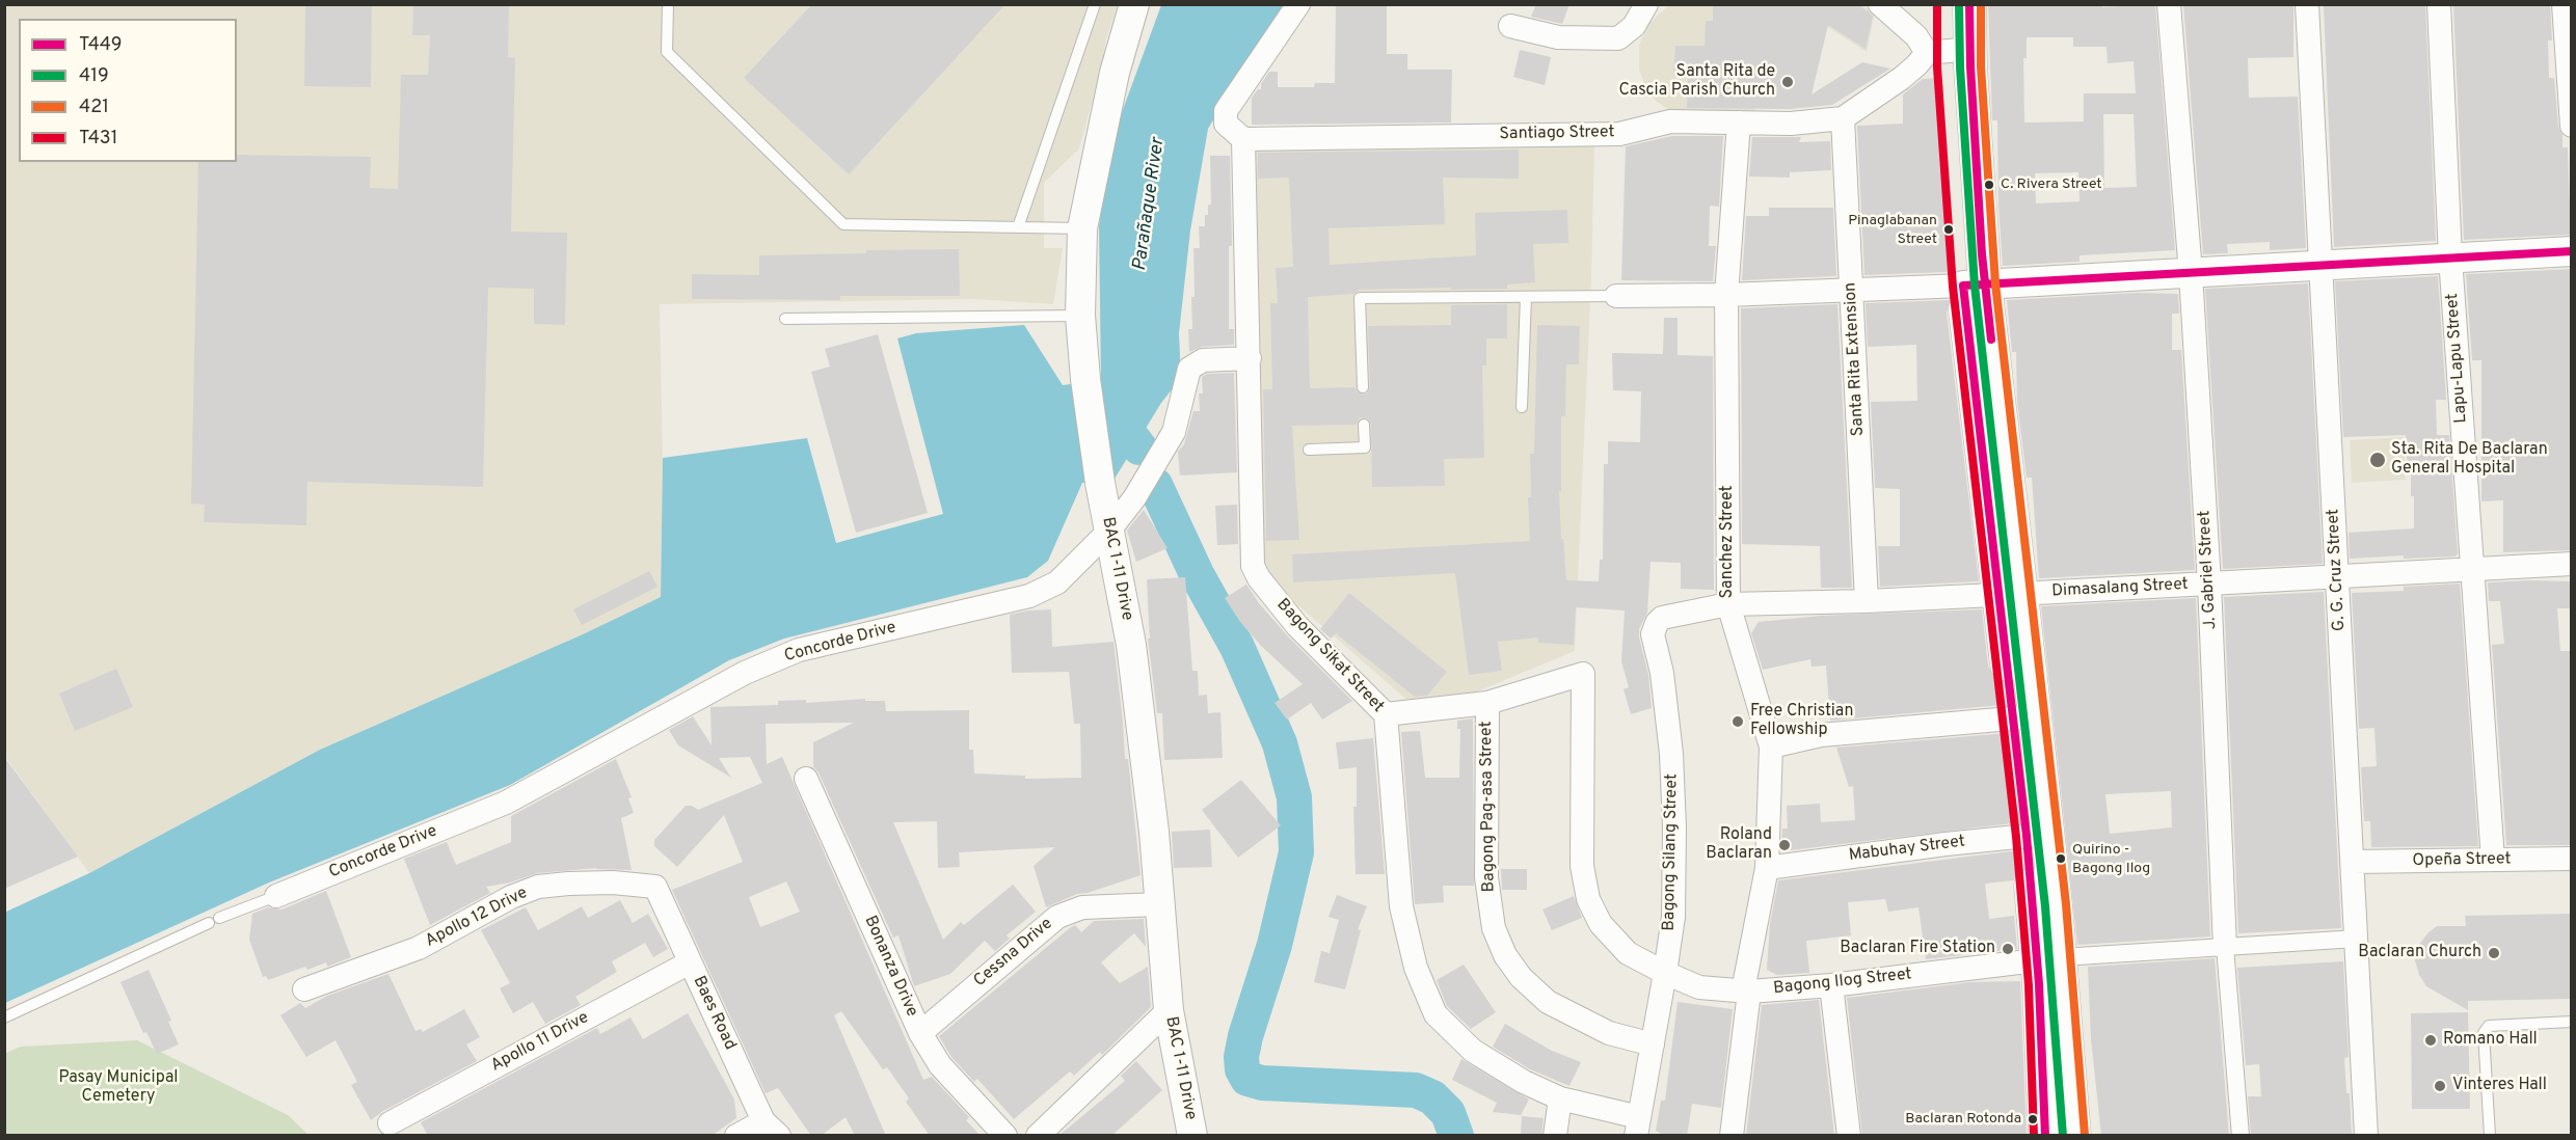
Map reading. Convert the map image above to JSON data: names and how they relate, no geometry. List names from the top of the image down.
{
  "streets": {
    "street": [
      "Santiago Street",
      "Lapu-Lapu Street",
      "Santa Rita Extension",
      "Sanchez Street",
      "BAC 1-11 Drive",
      "J. Gabriel Street",
      "G. G. Cruz Street",
      "Dimasalang Street",
      "Concorde Drive",
      "Bagong Sikat Street",
      "Bagong Pag-asa Street",
      "Mabuhay Street",
      "Bagong Silang Street",
      "Opeña Street",
      "Apollo 12 Drive",
      "Cessna Drive",
      "Bonanza Drive",
      "Bagong Ilog Street",
      "Baes Road",
      "Apollo 11 Drive"
    ]
  },
  "crossings": [
    ["Santiago Street", "Santa Rita Extension"],
    ["Santiago Street", "Sanchez Street"],
    ["Santiago Street", "Bagong Sikat Street"],
    ["Lapu-Lapu Street", "Dimasalang Street"],
    ["Lapu-Lapu Street", "Opeña Street"],
    ["Santa Rita Extension", "Dimasalang Street"],
    ["Sanchez Street", "Dimasalang Street"],
    ["Sanchez Street", "Mabuhay Street"],
    ["Sanchez Street", "Bagong Ilog Street"],
    ["BAC 1-11 Drive", "Concorde Drive"],
    ["BAC 1-11 Drive", "Cessna Drive"],
    ["J. Gabriel Street", "Dimasalang Street"],
    ["J. Gabriel Street", "Bagong Ilog Street"],
    ["G. G. Cruz Street", "Dimasalang Street"],
    ["G. G. Cruz Street", "Opeña Street"],
    ["G. G. Cruz Street", "Bagong Ilog Street"],
    ["Dimasalang Street", "Bagong Silang Street"],
    ["Concorde Drive", "Bagong Sikat Street"],
    ["Bagong Sikat Street", "Bagong Silang Street"],
    ["Bagong Pag-asa Street", "Bagong Silang Street"],
    ["Bagong Pag-asa Street", "Bagong Ilog Street"],
    ["Bagong Silang Street", "Bagong Ilog Street"],
    ["Apollo 12 Drive", "Baes Road"],
    ["Cessna Drive", "Bonanza Drive"],
    ["Baes Road", "Apollo 11 Drive"]
  ],
  "water": ["Parañaque River"],
  "parks": ["Pasay Municipal Cemetery"],
  "places": [
    "Santa Rita de Cascia Parish Church",
    "C. Rivera Street",
    "Pinaglabanan Street",
    "Sta. Rita De Baclaran General Hospital",
    "Free Christian Fellowship",
    "Roland Baclaran",
    "Quirino - Bagong Ilog",
    "Baclaran Fire Station",
    "Baclaran Church",
    "Romano Hall",
    "Vinteres Hall",
    "Baclaran Rotonda"
  ],
  "lines": [
    "transit line T449",
    "transit line 419",
    "transit line 421",
    "transit line T431"
  ],
  "legend": [
    "T449",
    "419",
    "421",
    "T431"
  ]
}
